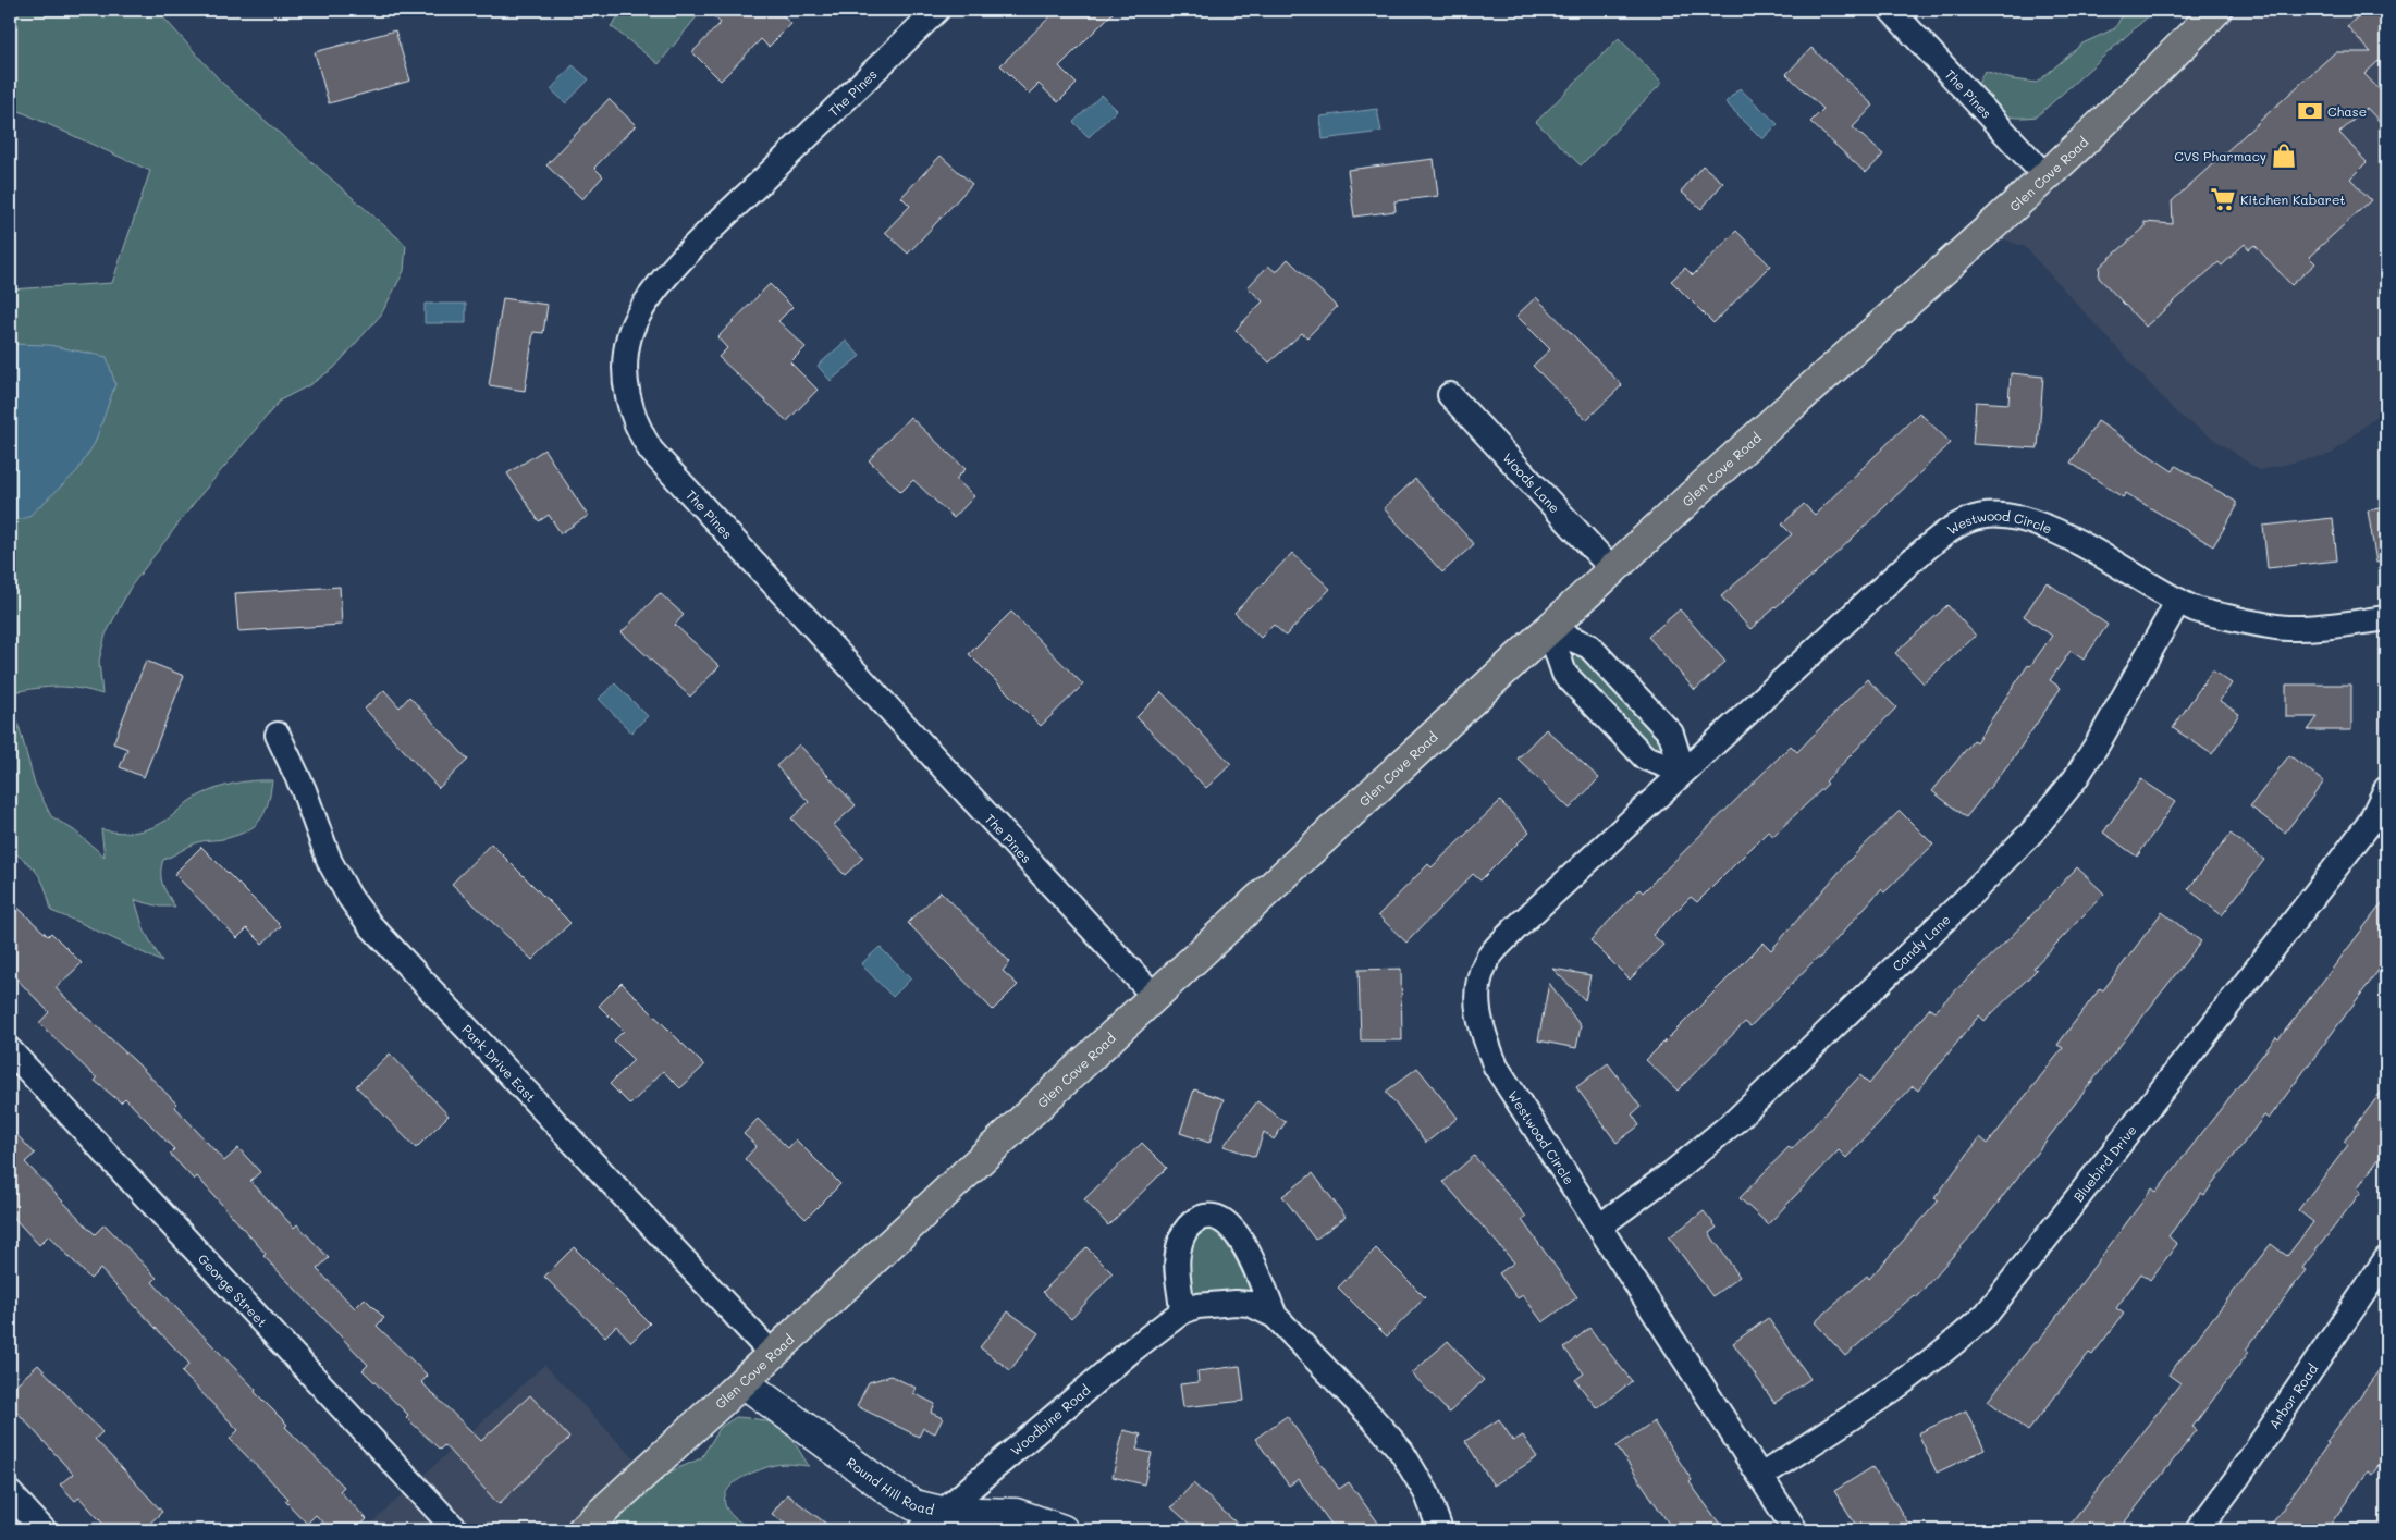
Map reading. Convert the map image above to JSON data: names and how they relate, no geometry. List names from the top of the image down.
{
  "streets": {
    "main road": ["Glen Cove Road"],
    "street": [
      "The Pines",
      "Woods Lane",
      "Westwood Circle",
      "Candy Lane",
      "Park Drive East",
      "Bluebird Drive",
      "George Street",
      "Arbor Road",
      "Woodbine Road",
      "Round Hill Road"
    ]
  },
  "crossings": [
    ["The Pines", "Glen Cove Road"],
    ["Glen Cove Road", "Woods Lane"],
    ["Glen Cove Road", "Park Drive East"],
    ["Glen Cove Road", "Round Hill Road"],
    ["Westwood Circle", "Candy Lane"],
    ["Westwood Circle", "Bluebird Drive"],
    ["Woodbine Road", "Round Hill Road"]
  ],
  "places": {
    "bank": ["Chase"],
    "shop": ["CVS Pharmacy"],
    "supermarket": ["Kitchen Kabaret"]
  }
}
